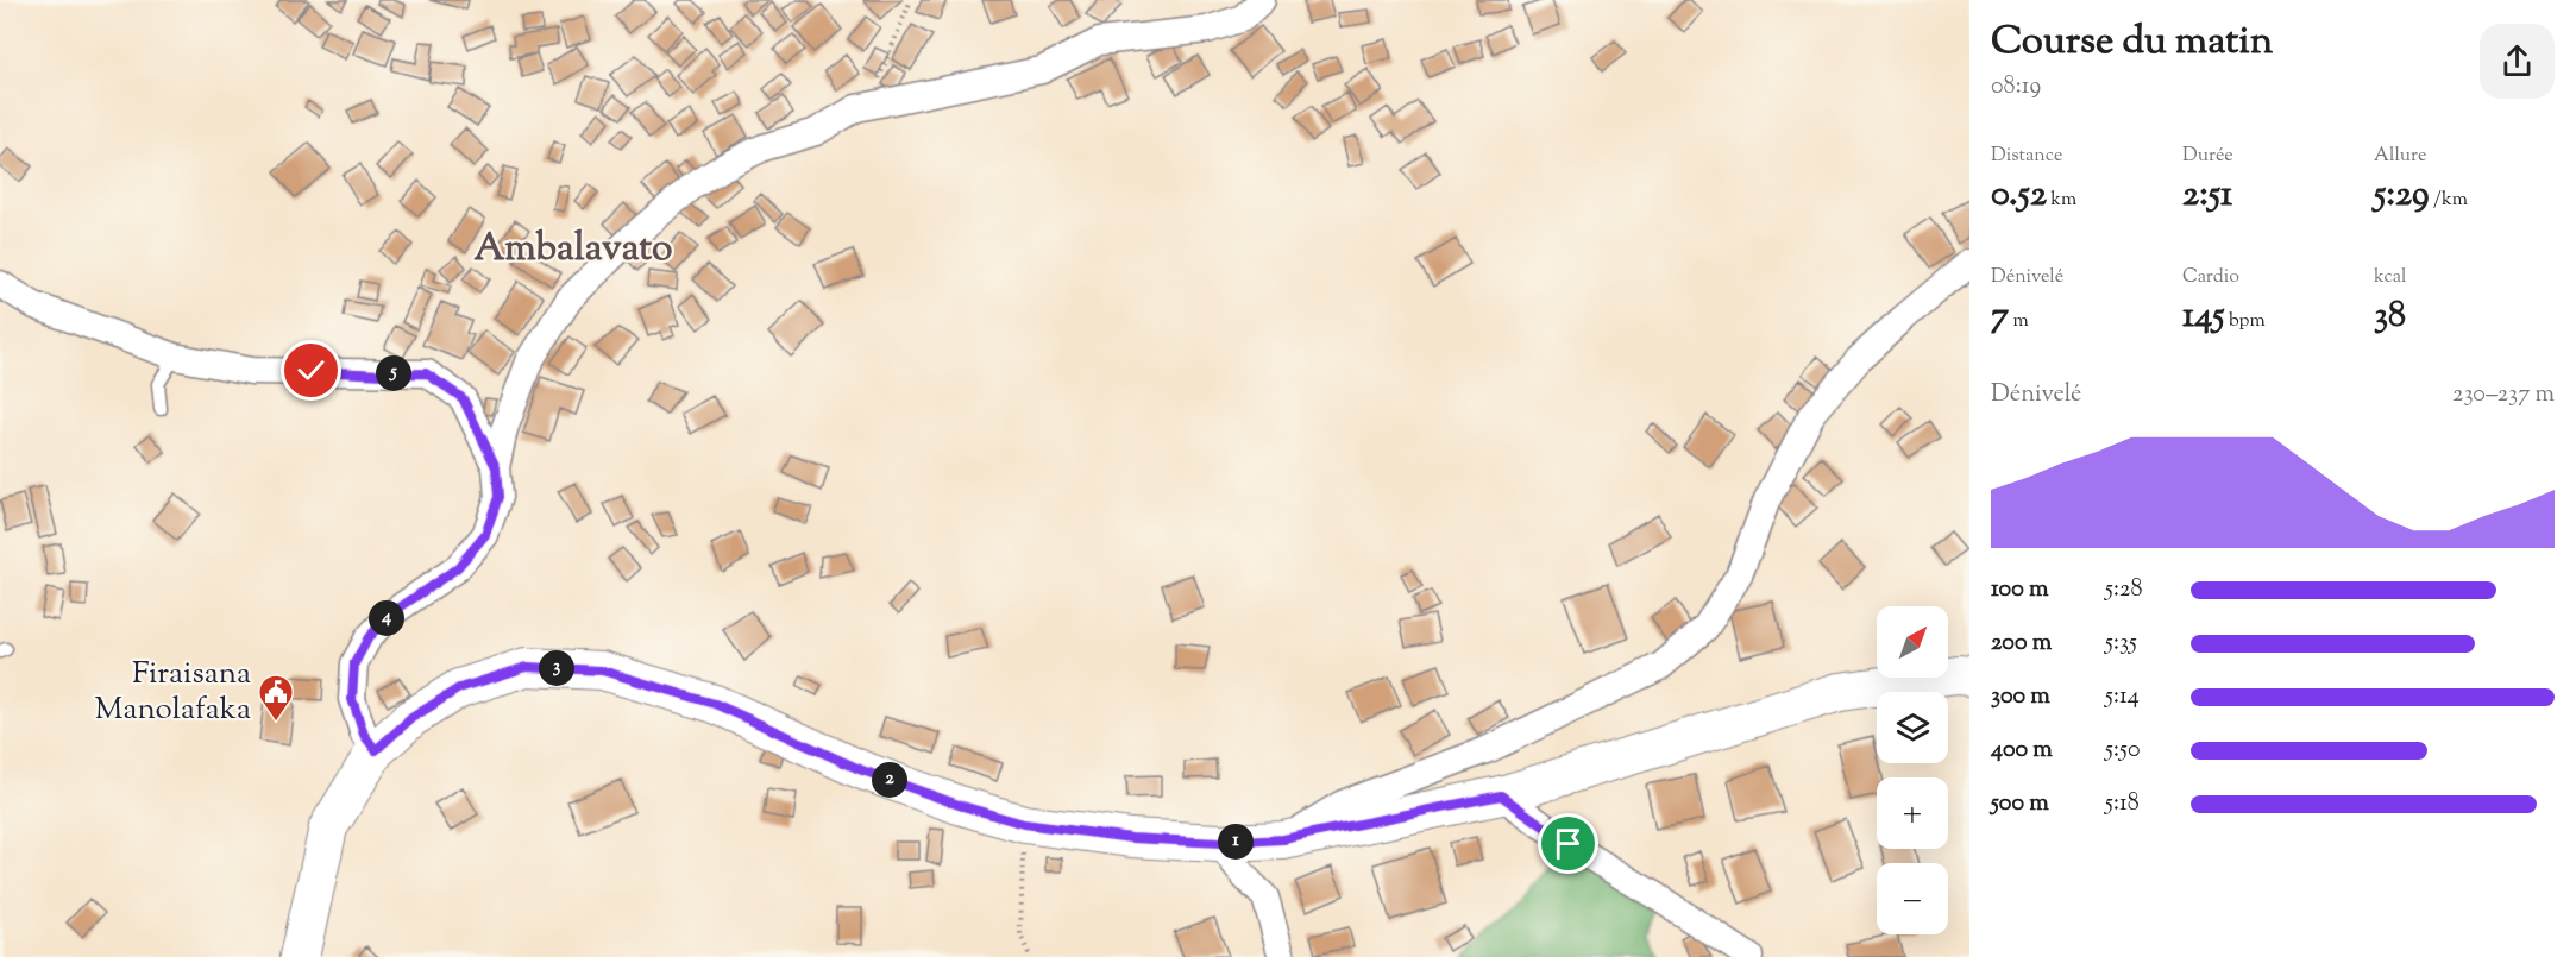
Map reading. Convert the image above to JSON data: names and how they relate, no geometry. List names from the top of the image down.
{
  "districts": ["Ambalavato"],
  "places": {
    "public building": ["Firaisana Manolafaka"]
  },
  "north": "top right",
  "page": {
    "heading": ["Course du matin", "08:19"],
    "stats": [
      ["Distance", "0.52 km"],
      ["Durée", "2:51"],
      ["Allure", "5:29 /km"],
      ["Dénivelé", "7 m"],
      ["Cardio", "145 bpm"],
      ["kcal", "38"]
    ],
    "pins": [
      "5",
      "4",
      "3",
      "2",
      "1"
    ],
    "chart": ["Dénivelé", "230–237 m"],
    "list": [
      {
        "name": "100 m",
        "note": "5:28"
      },
      {
        "name": "200 m",
        "note": "5:35"
      },
      {
        "name": "300 m",
        "note": "5:14"
      },
      {
        "name": "400 m",
        "note": "5:50"
      },
      {
        "name": "500 m",
        "note": "5:18"
      }
    ],
    "map_buttons": ["+", "−"]
  }
}
